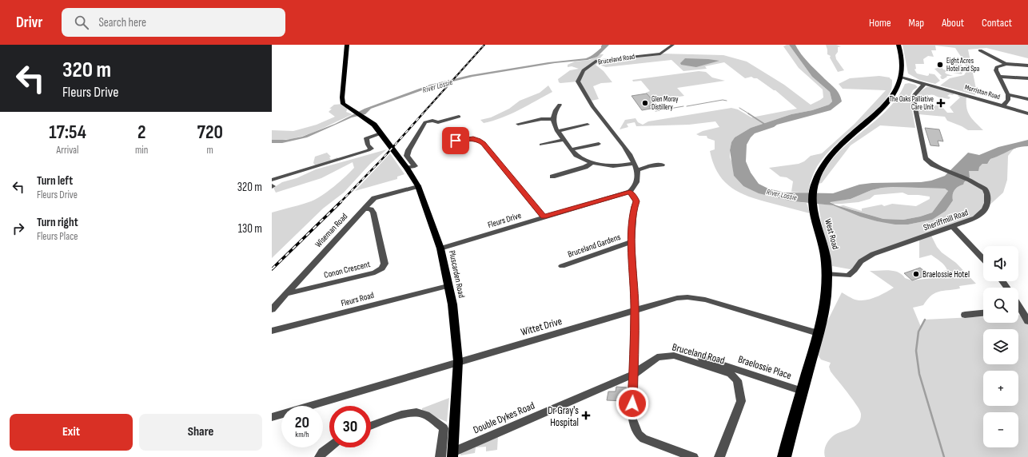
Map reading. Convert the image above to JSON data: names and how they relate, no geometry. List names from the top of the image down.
{
  "streets": {
    "highway": ["West Road"],
    "main road": ["Pluscarden Road"],
    "street": [
      "Bruceland Road",
      "Morriston Road",
      "Fleurs Drive",
      "Sheriffmill Road",
      "Wiseman Road",
      "Bruceland Gardens",
      "Conon Crescent",
      "Fleurs Road",
      "Wittet Drive",
      "Braelossie Place",
      "Double Dykes Road"
    ]
  },
  "crossings": [
    ["Bruceland Road", "Double Dykes Road"],
    ["Morriston Road", "Sheriffmill Road"],
    ["Morriston Road", "West Road"],
    ["Fleurs Drive", "Pluscarden Road"],
    ["Sheriffmill Road", "West Road"],
    ["Wiseman Road", "Conon Crescent"],
    ["Wiseman Road", "Pluscarden Road"],
    ["West Road", "Wittet Drive"],
    ["West Road", "Braelossie Place"],
    ["Pluscarden Road", "Fleurs Road"],
    ["Pluscarden Road", "Wittet Drive"],
    ["Pluscarden Road", "Double Dykes Road"]
  ],
  "water": ["River Lossie"],
  "places": {
    "other": ["Eight Acres Hotel and Spa", "Glen Moray Distillery", "Braelossie Hotel"],
    "health": ["The Oaks Palliative Care Unit", "Dr Gray's Hospital"]
  },
  "page": {
    "header": "Drivr",
    "search": "Search here",
    "nav": [
      "Home",
      "Map",
      "About",
      "Contact"
    ],
    "turn": ["320 m", "Fleurs Drive"],
    "eta": [
      "17:54",
      "Arrival",
      "2",
      "min",
      "720",
      "m"
    ],
    "list": [
      {
        "name": "Turn left",
        "note": "Fleurs Drive",
        "value": "320 m"
      },
      {
        "name": "Turn right",
        "note": "Fleurs Place",
        "value": "130 m"
      }
    ],
    "map_buttons": ["+", "−"],
    "speed": "20 km/h",
    "limit": "30",
    "buttons": ["Exit", "Share"]
  }
}
